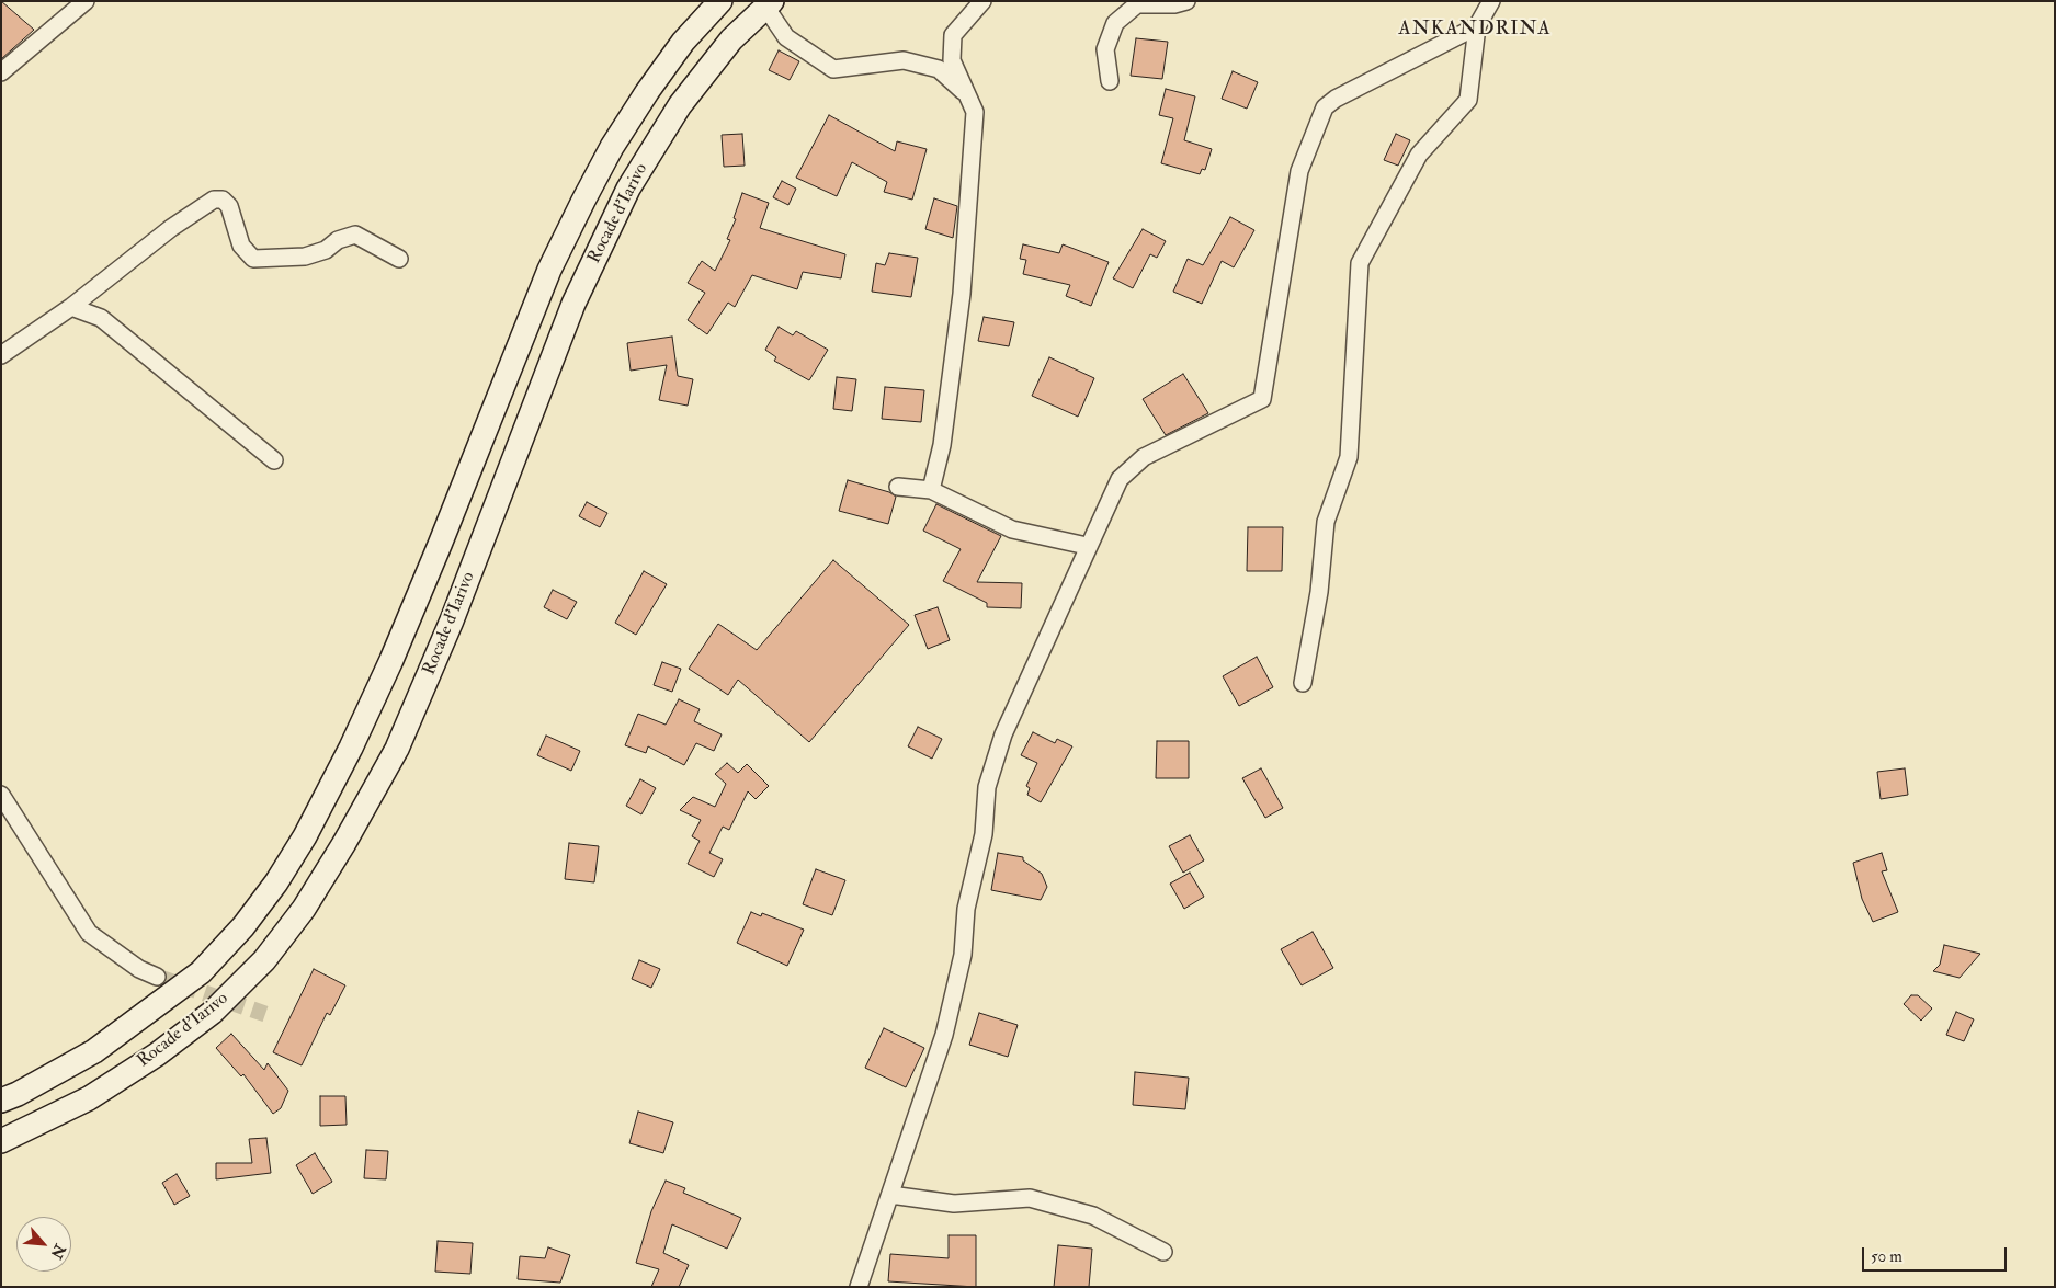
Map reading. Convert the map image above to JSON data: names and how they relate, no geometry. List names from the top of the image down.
{
  "streets": {
    "main road": ["Rocade d'Iarivo"]
  },
  "districts": ["ANKANDRINA"],
  "scale_bar": "50 m",
  "north": "bottom right"
}
